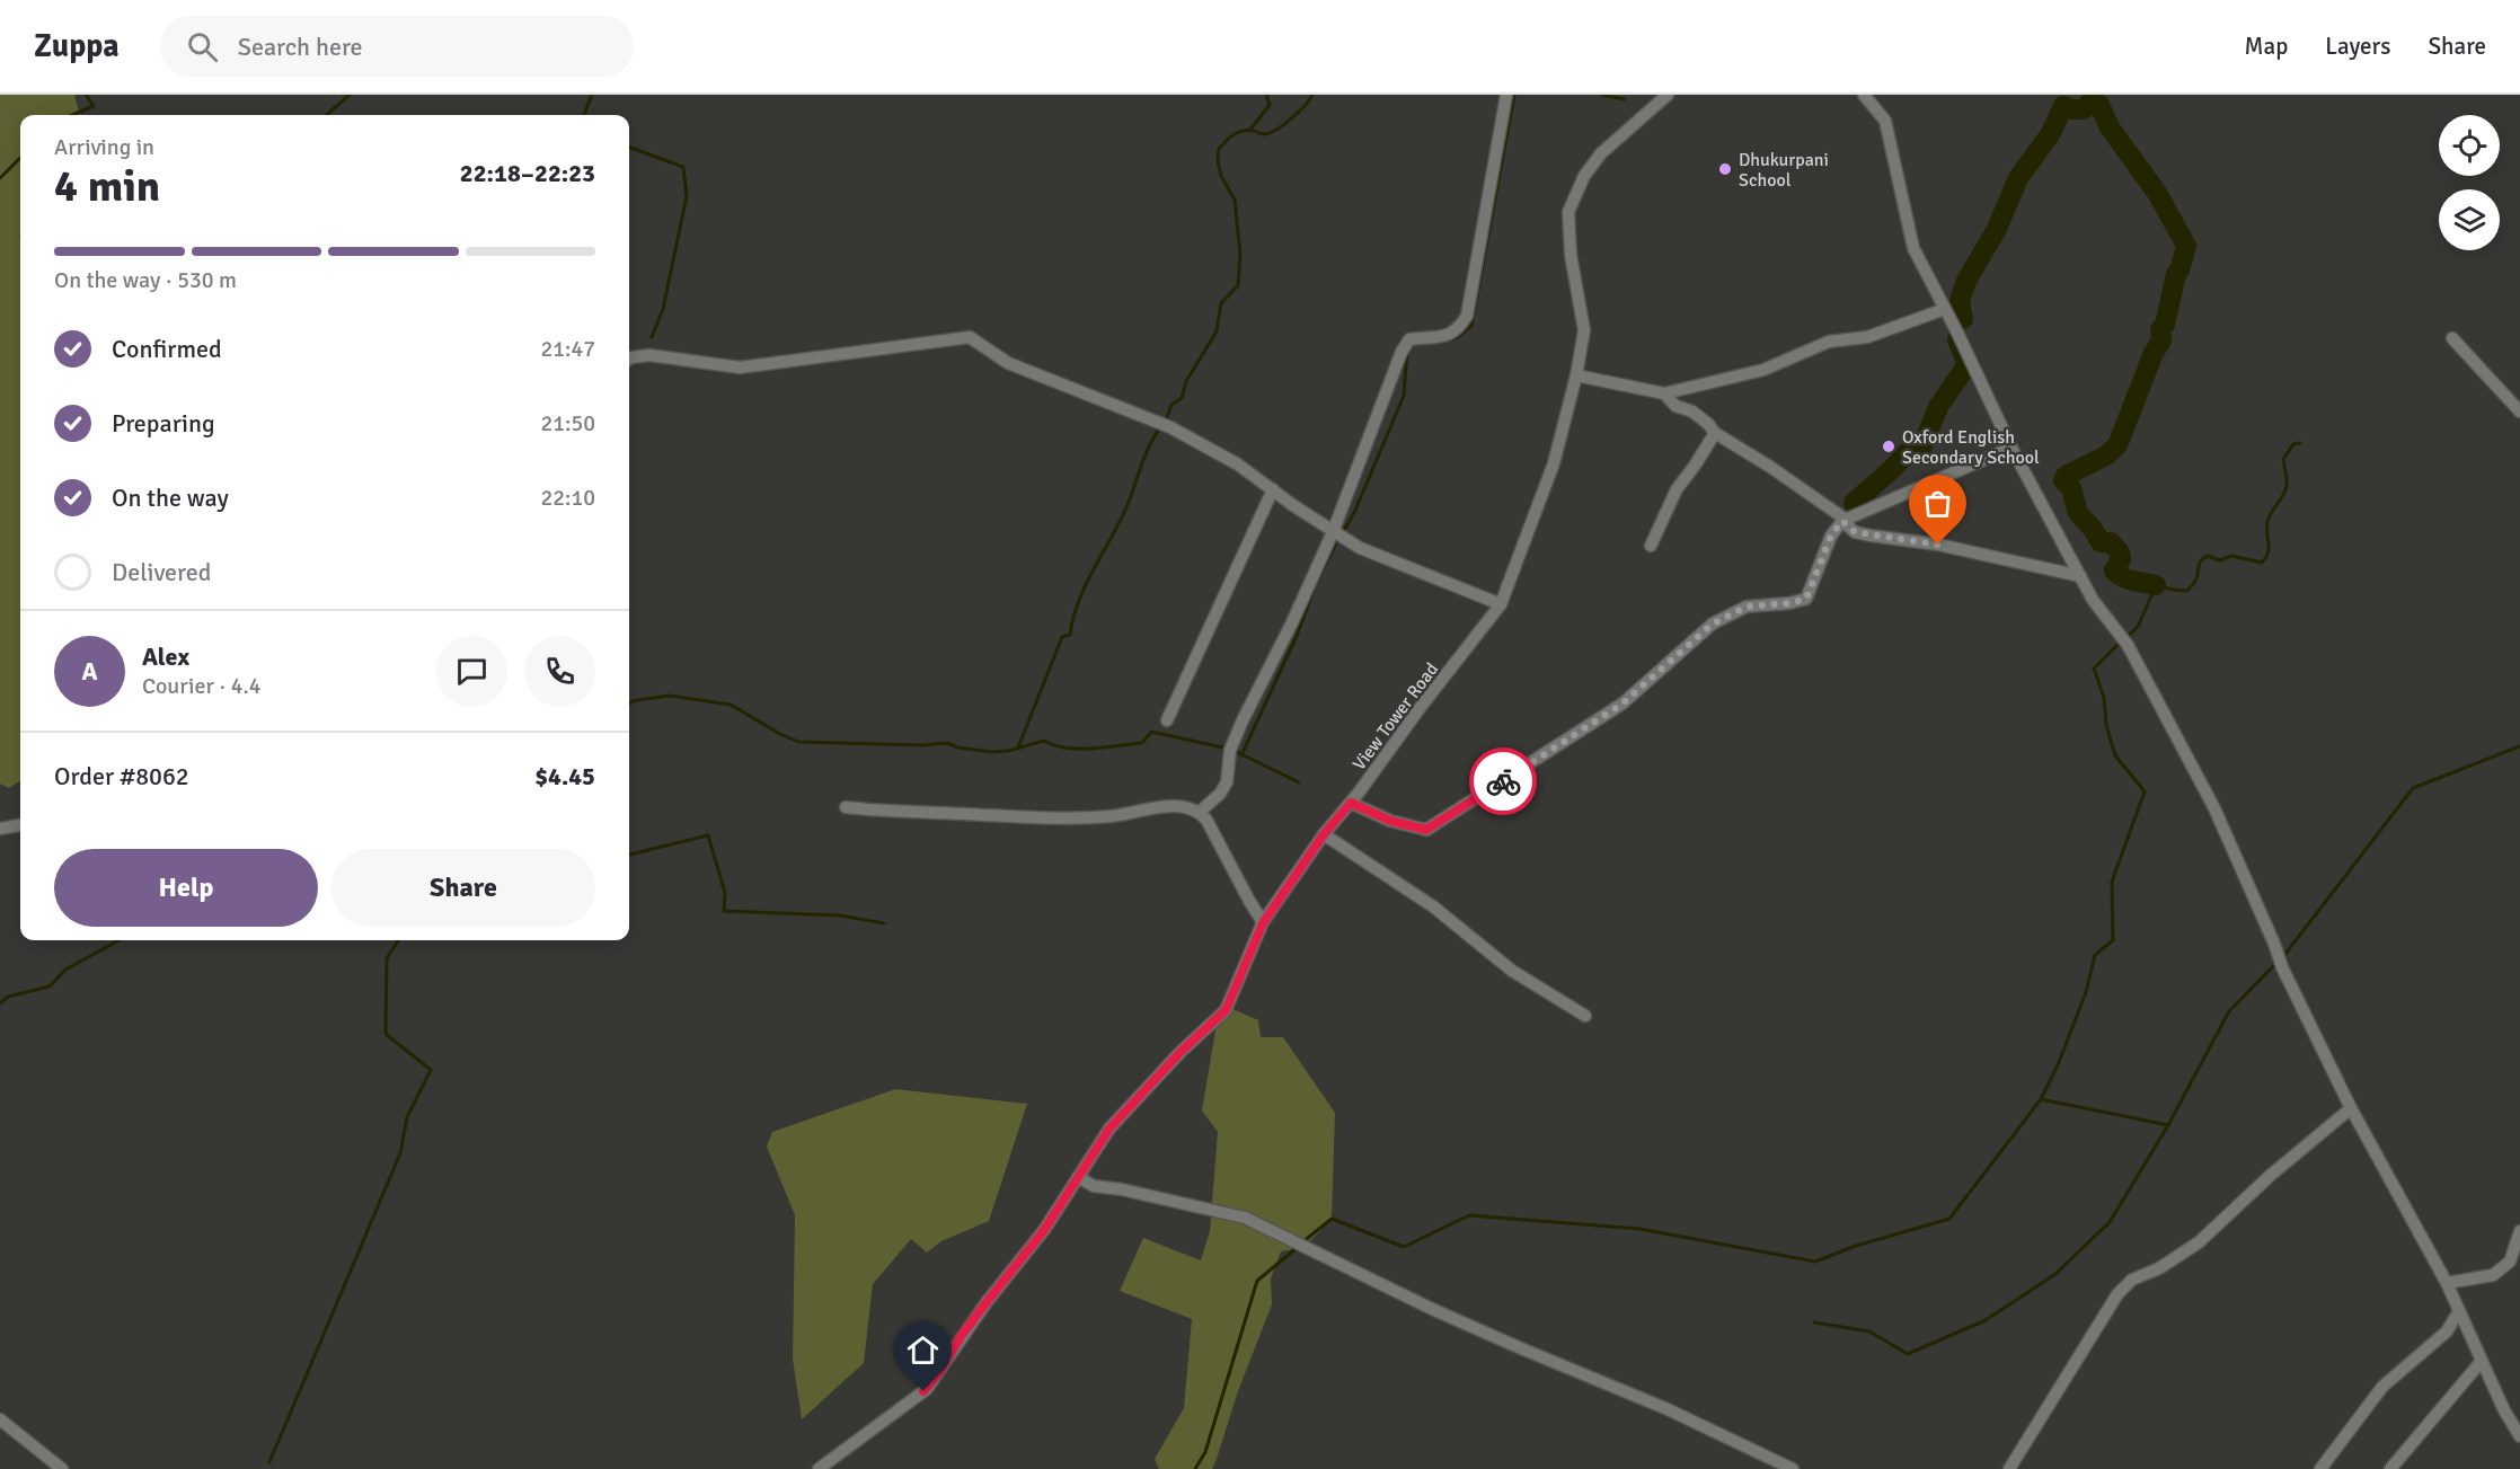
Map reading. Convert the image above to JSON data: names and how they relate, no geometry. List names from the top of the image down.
{
  "streets": {
    "street": ["View Tower Road"]
  },
  "places": ["Dhukurpani School", "Oxford English Secondary School"],
  "page": {
    "header": "Zuppa",
    "search": "Search here",
    "nav": ["Map", "Layers", "Share"],
    "heading": ["4 min", "Arriving in", "22:18–22:23"],
    "panel": [
      "Alex",
      "Courier · 4.4",
      "Order #8062",
      "$4.45"
    ],
    "bar": "On the way · 530 m",
    "list": [
      ["Confirmed", "21:47"],
      ["Preparing", "21:50"],
      ["On the way", "22:10"],
      "Delivered"
    ],
    "round": "A",
    "buttons": ["Help", "Share"]
  }
}
